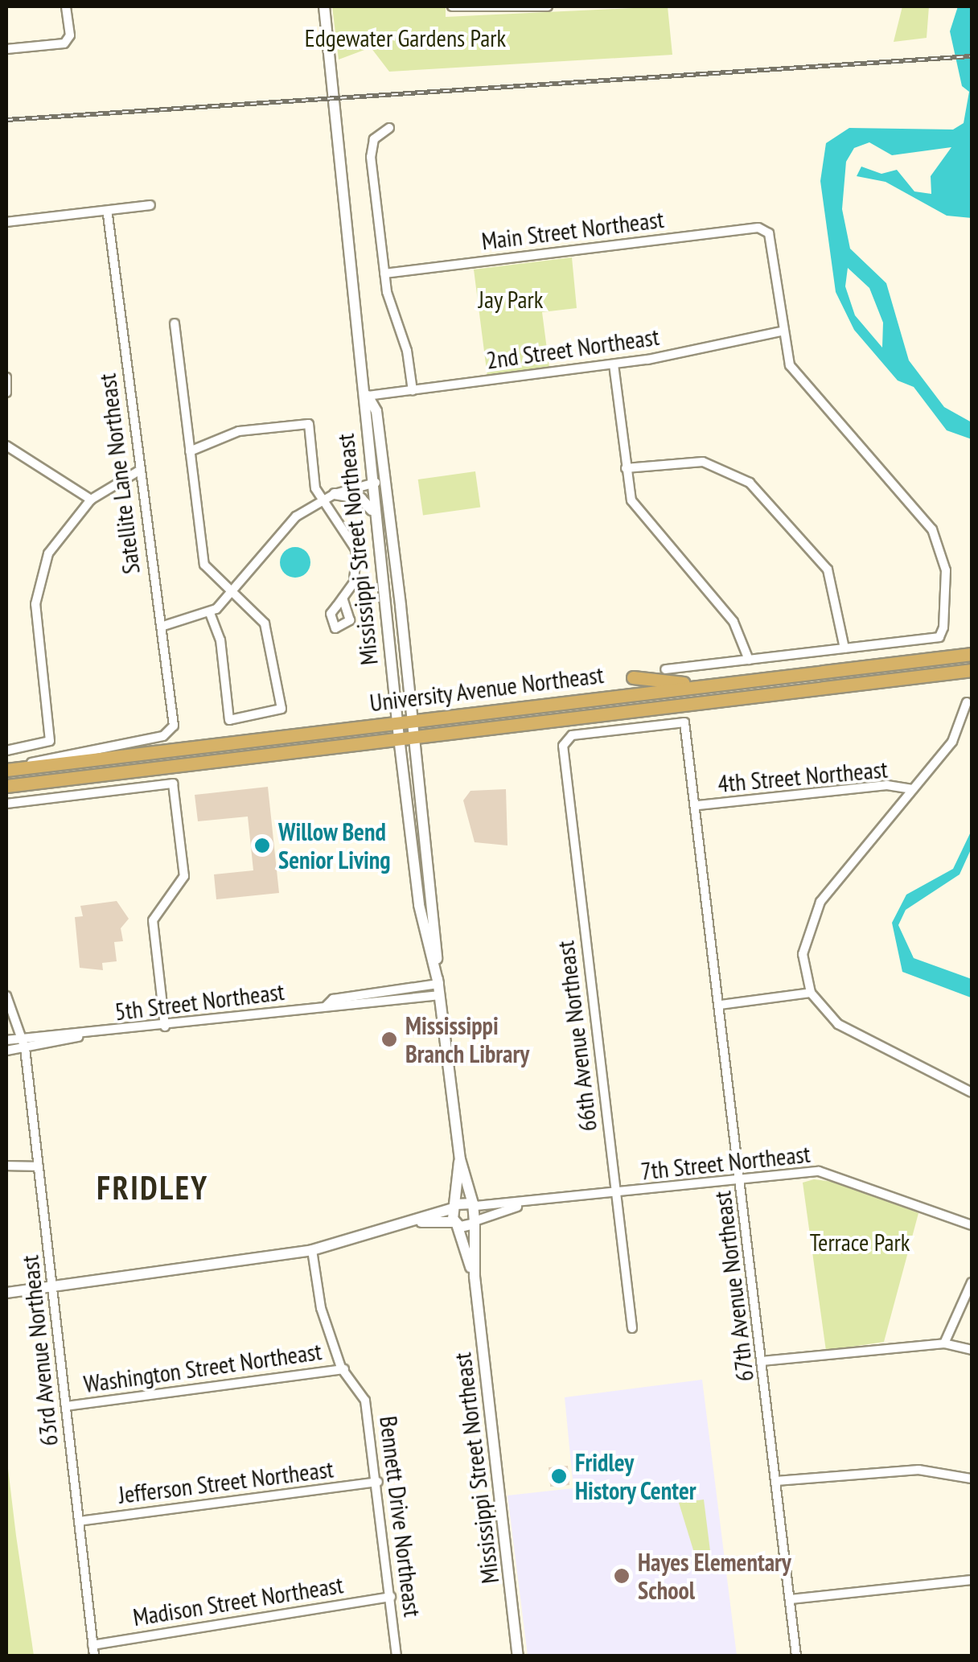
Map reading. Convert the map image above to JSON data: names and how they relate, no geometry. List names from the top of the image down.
{
  "streets": {
    "main road": ["University Avenue Northeast"],
    "street": [
      "Main Street Northeast",
      "2nd Street Northeast",
      "Satellite Lane Northeast",
      "Mississippi Street Northeast",
      "4th Street Northeast",
      "5th Street Northeast",
      "66th Avenue Northeast",
      "7th Street Northeast",
      "67th Avenue Northeast",
      "63rd Avenue Northeast",
      "Washington Street Northeast",
      "Jefferson Street Northeast",
      "Bennett Drive Northeast",
      "Madison Street Northeast"
    ]
  },
  "crossings": [
    ["Main Street Northeast", "2nd Street Northeast"],
    ["2nd Street Northeast", "Mississippi Street Northeast"],
    ["Satellite Lane Northeast", "University Avenue Northeast"],
    ["Mississippi Street Northeast", "University Avenue Northeast"],
    ["Mississippi Street Northeast", "5th Street Northeast"],
    ["Mississippi Street Northeast", "7th Street Northeast"],
    ["4th Street Northeast", "67th Avenue Northeast"],
    ["5th Street Northeast", "63rd Avenue Northeast"],
    ["66th Avenue Northeast", "7th Street Northeast"],
    ["66th Avenue Northeast", "67th Avenue Northeast"],
    ["7th Street Northeast", "67th Avenue Northeast"],
    ["63rd Avenue Northeast", "Washington Street Northeast"],
    ["63rd Avenue Northeast", "Jefferson Street Northeast"],
    ["63rd Avenue Northeast", "Madison Street Northeast"],
    ["Washington Street Northeast", "Bennett Drive Northeast"],
    ["Jefferson Street Northeast", "Bennett Drive Northeast"],
    ["Bennett Drive Northeast", "Madison Street Northeast"]
  ],
  "districts": ["FRIDLEY"],
  "parks": ["Edgewater Gardens Park", "Jay Park", "Terrace Park"],
  "places": [
    "Willow Bend Senior Living",
    "Mississippi Branch Library",
    "Fridley History Center",
    "Hayes Elementary School"
  ]
}
